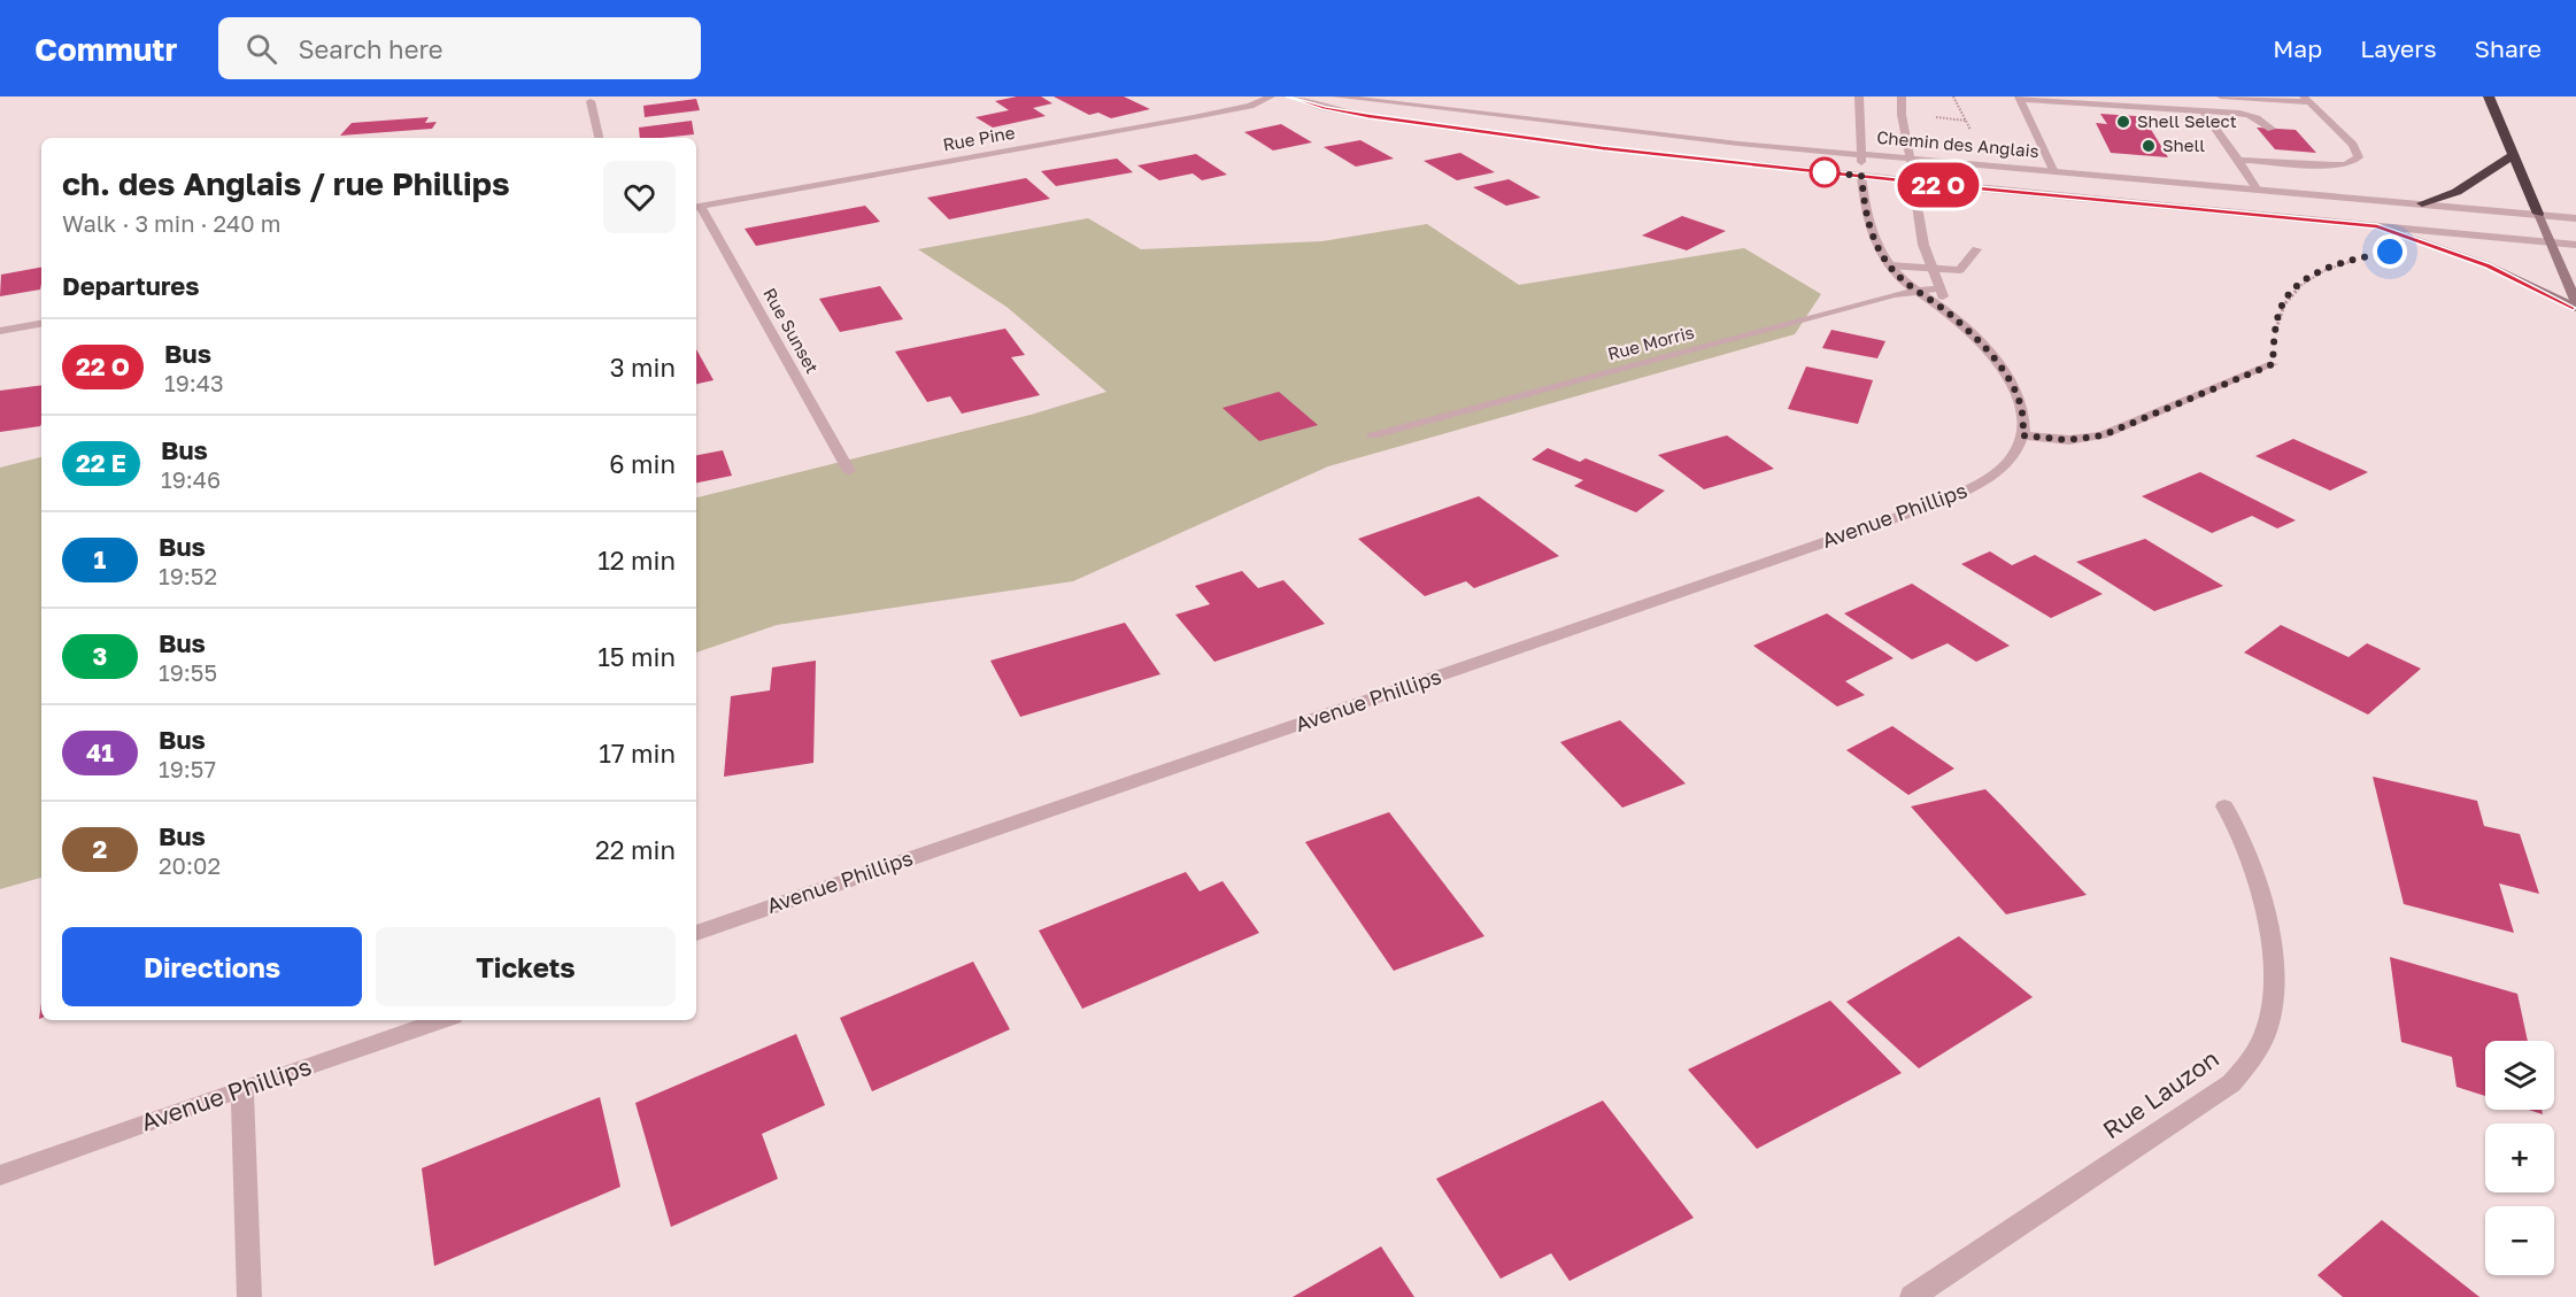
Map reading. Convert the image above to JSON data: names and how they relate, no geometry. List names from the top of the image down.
{
  "streets": {
    "street": [
      "Rue Pine",
      "Chemin des Anglais",
      "Rue Sunset",
      "Rue Morris",
      "Avenue Phillips",
      "Rue Lauzon"
    ]
  },
  "crossings": [
    ["Rue Pine", "Rue Sunset"]
  ],
  "places": ["Shell Select", "Shell"],
  "page": {
    "header": "Commutr",
    "search": "Search here",
    "nav": ["Map", "Layers", "Share"],
    "on_map": "22 O",
    "heading": [
      ["ch. des Anglais / rue Phillips", "Walk · 3 min · 240 m"],
      "Departures"
    ],
    "list": [
      {
        "mark": "22 O",
        "name": "Bus",
        "note": "19:43",
        "value": "3 min"
      },
      {
        "mark": "22 E",
        "name": "Bus",
        "note": "19:46",
        "value": "6 min"
      },
      {
        "mark": "1",
        "name": "Bus",
        "note": "19:52",
        "value": "12 min"
      },
      {
        "mark": "3",
        "name": "Bus",
        "note": "19:55",
        "value": "15 min"
      },
      {
        "mark": "41",
        "name": "Bus",
        "note": "19:57",
        "value": "17 min"
      },
      {
        "mark": "2",
        "name": "Bus",
        "note": "20:02",
        "value": "22 min"
      }
    ],
    "buttons": ["Directions", "Tickets"],
    "map_buttons": ["+", "−"]
  }
}
